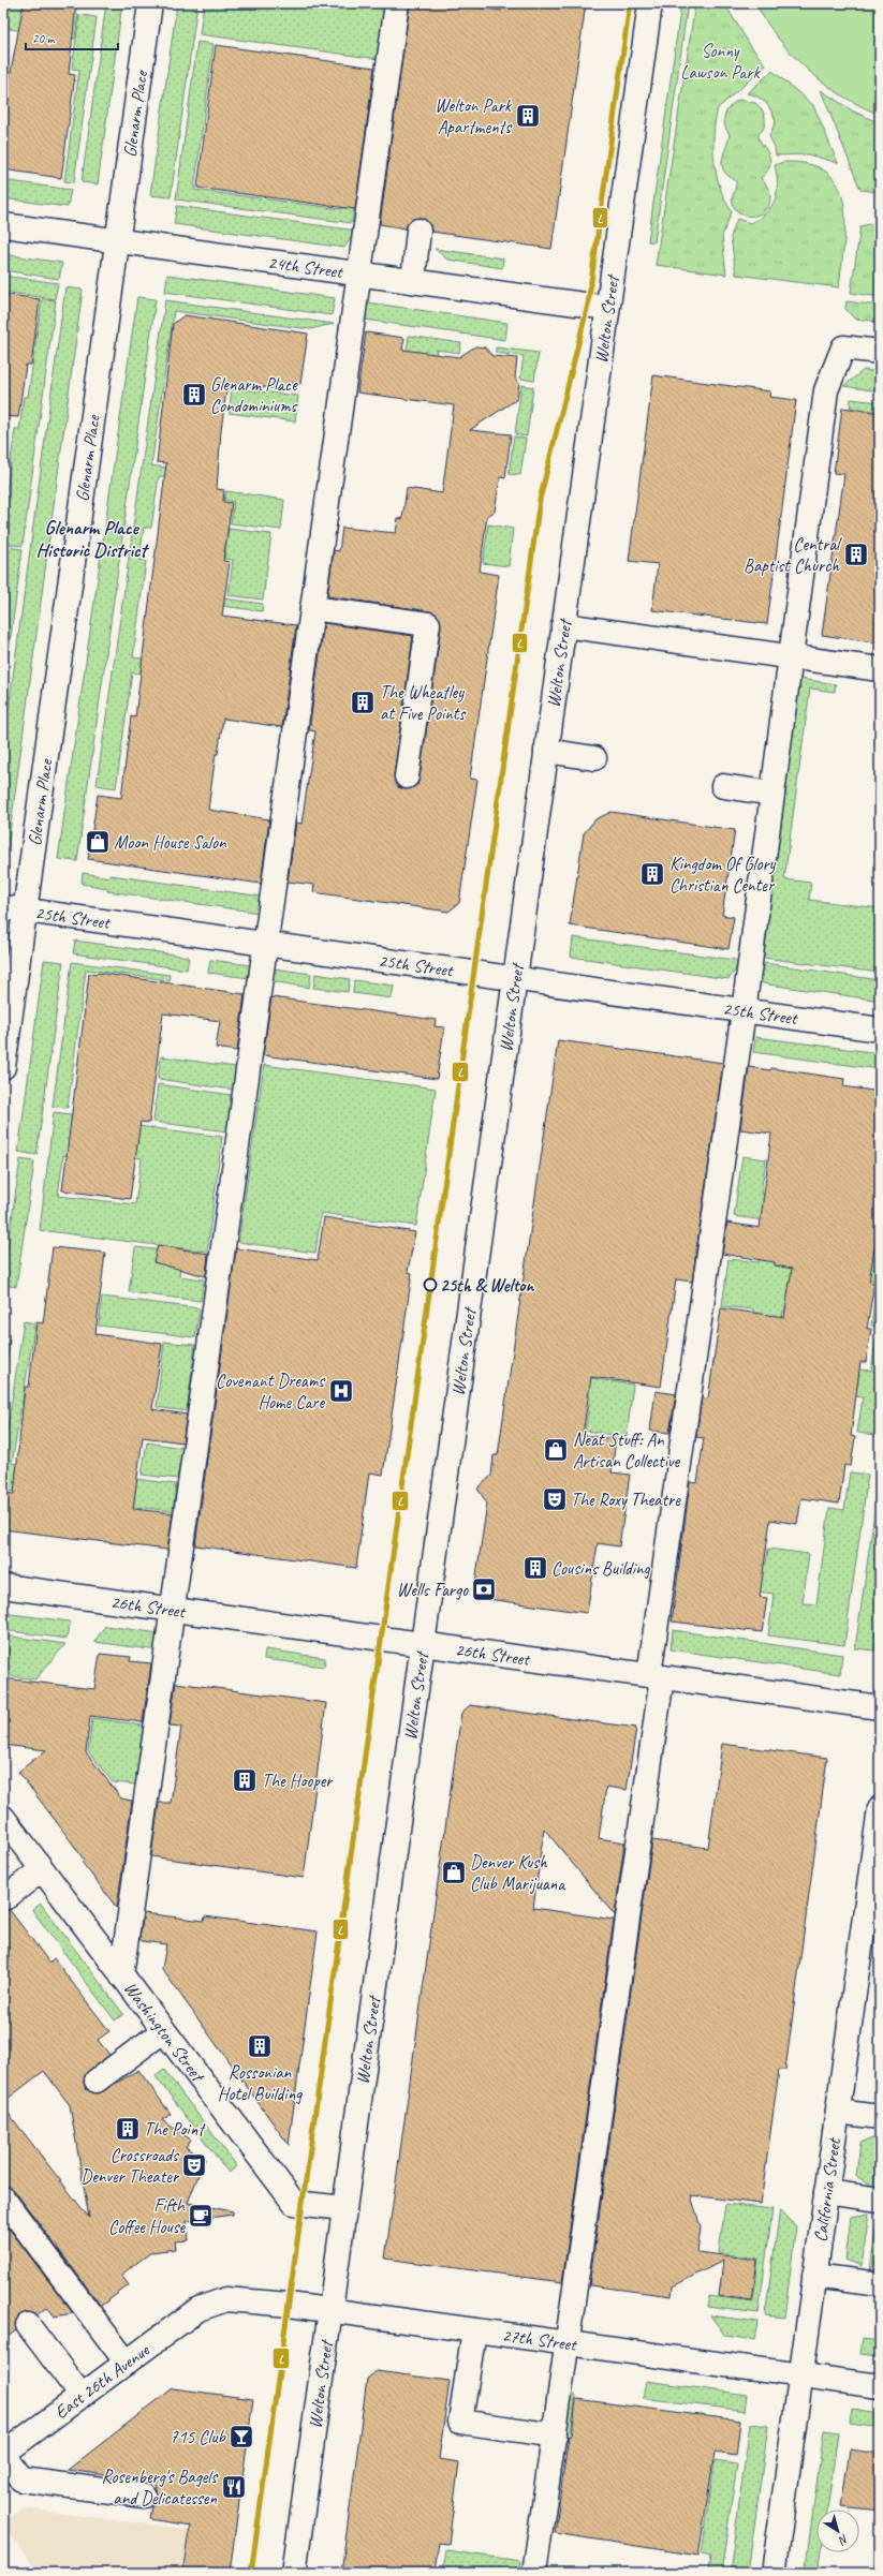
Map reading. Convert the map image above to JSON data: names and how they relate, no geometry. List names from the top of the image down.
{
  "streets": {
    "street": [
      "Glenarm Place",
      "24th Street",
      "Welton Street",
      "25th Street",
      "26th Street",
      "Washington Street",
      "California Street",
      "27th Street",
      "East 26th Avenue"
    ]
  },
  "crossings": [
    ["Glenarm Place", "24th Street"],
    ["Glenarm Place", "25th Street"],
    ["24th Street", "Welton Street"],
    ["Welton Street", "25th Street"],
    ["Welton Street", "26th Street"],
    ["Welton Street", "Washington Street"],
    ["Welton Street", "27th Street"],
    ["California Street", "27th Street"],
    ["27th Street", "East 26th Avenue"]
  ],
  "districts": ["Glenarm Place Historic District"],
  "parks": ["Sonny Lawson Park"],
  "places": {
    "building": [
      "Welton Park Apartments",
      "Glenarm Place Condominiums",
      "Central Baptist Church",
      "The Wheatley at Five Points",
      "Kingdom Of Glory Christian Center",
      "Cousins Building",
      "The Hooper",
      "Rossonian Hotel Building",
      "The Point"
    ],
    "shop": ["Moon House Salon", "Neat Stuff: An Artisan Collective", "Denver Kush Club Marijuana"],
    "other": ["25th & Welton"],
    "hospital": ["Covenant Dreams Home Care"],
    "theatre": ["The Roxy Theatre", "Crossroads Denver Theater"],
    "bank": ["Wells Fargo"],
    "cafe": ["Fifth Coffee House"],
    "bar": ["715 Club"],
    "restaurant": ["Rosenberg's Bagels and Delicatessen"]
  },
  "lines": ["transit line L"],
  "scale_bar": "20 m",
  "north": "bottom right"
}
